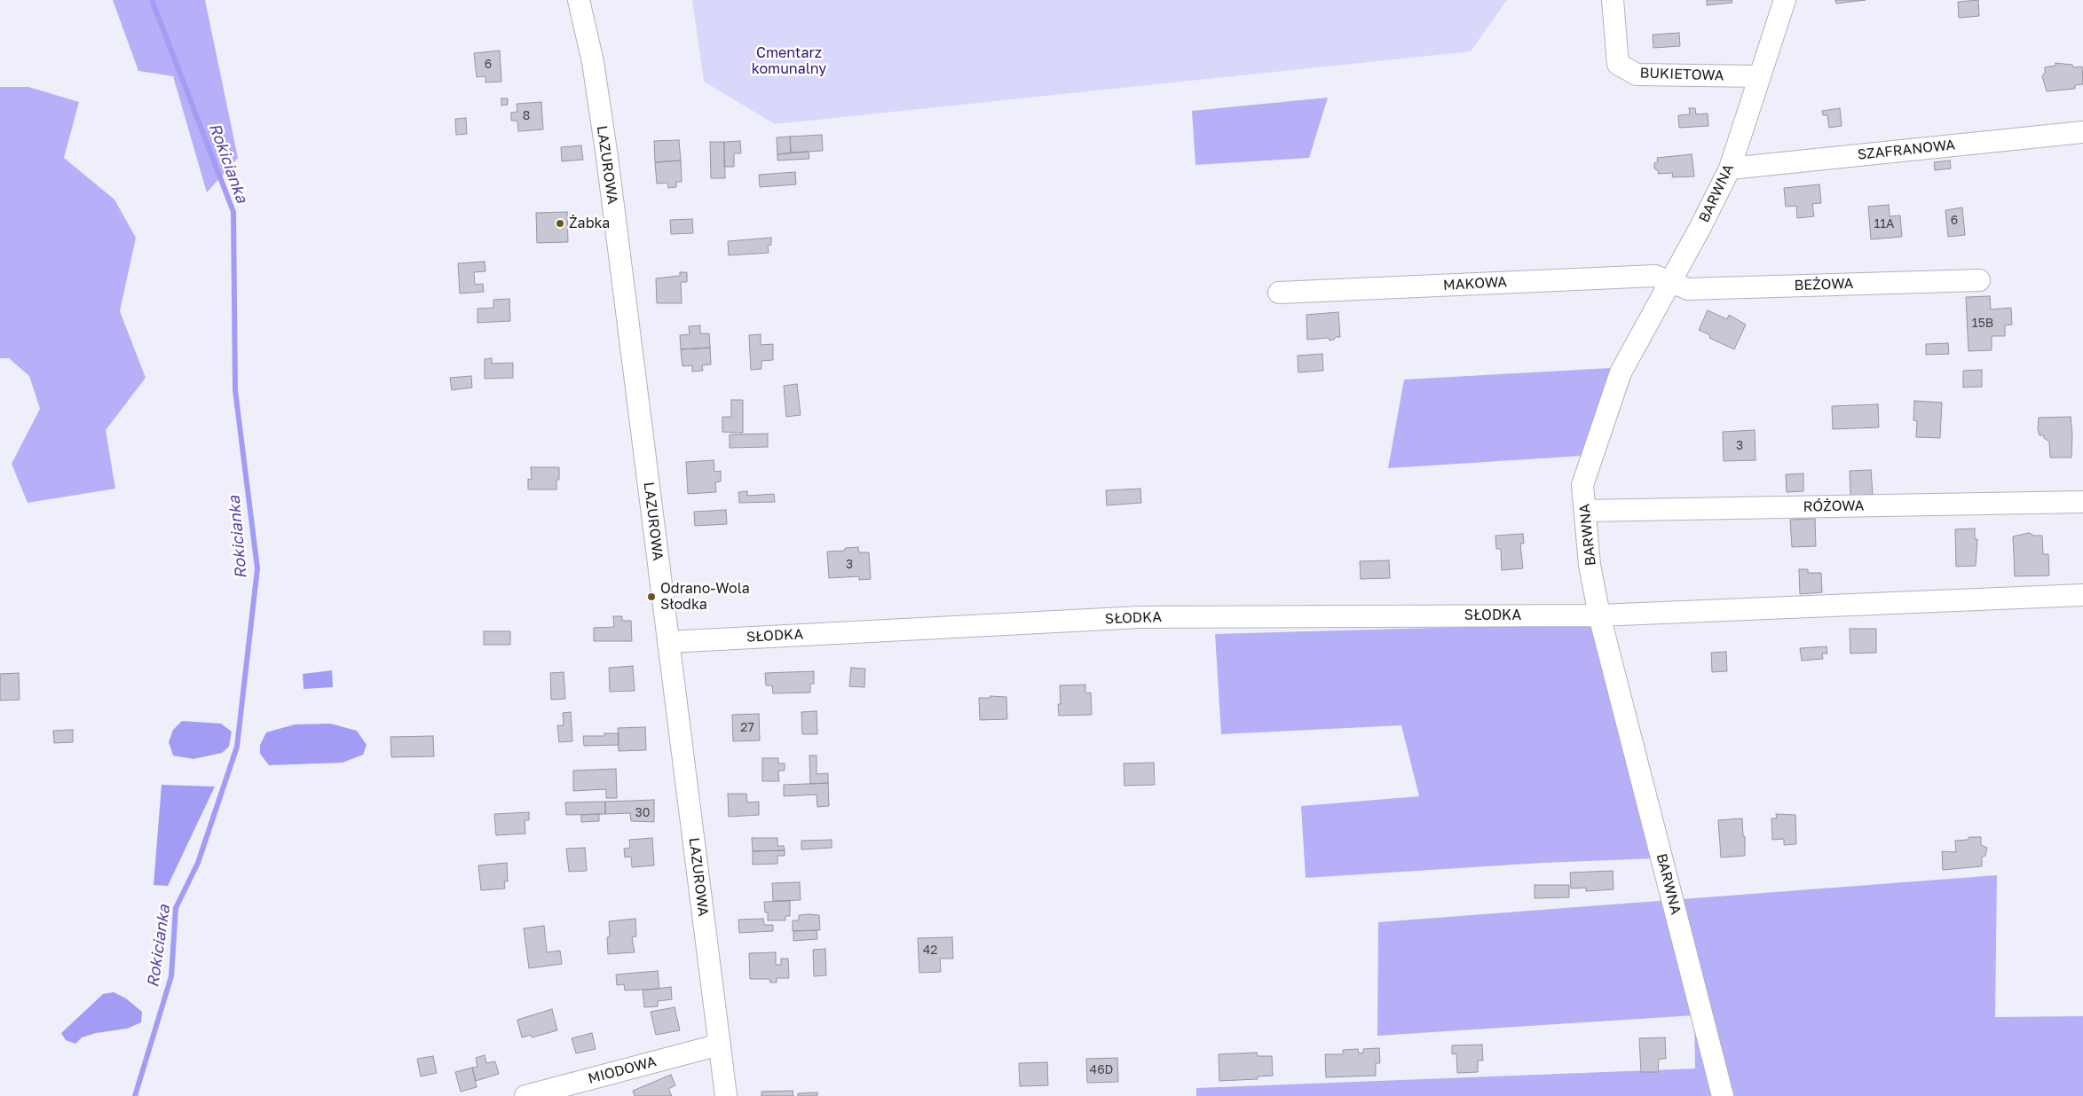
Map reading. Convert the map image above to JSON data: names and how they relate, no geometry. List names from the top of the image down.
{
  "streets": {
    "street": [
      "BUKIETOWA",
      "SZAFRANOWA",
      "LAZUROWA",
      "BARWNA",
      "MAKOWA",
      "BEŻOWA",
      "RÓŻOWA",
      "SŁODKA",
      "MIODOWA"
    ]
  },
  "crossings": [
    ["BUKIETOWA", "BARWNA"],
    ["SZAFRANOWA", "BARWNA"],
    ["LAZUROWA", "SŁODKA"],
    ["LAZUROWA", "MIODOWA"],
    ["BARWNA", "MAKOWA"],
    ["BARWNA", "BEŻOWA"],
    ["BARWNA", "RÓŻOWA"],
    ["BARWNA", "SŁODKA"],
    ["MAKOWA", "BEŻOWA"]
  ],
  "water": ["Rokicianka"],
  "parks": ["Cmentarz komunalny"],
  "places": ["Żabka", "Odrano-Wola Słodka"],
  "house_numbers": [
    "6",
    "8",
    "6",
    "11A",
    "15B",
    "3",
    "3",
    "27",
    "30",
    "42",
    "46D"
  ]
}
